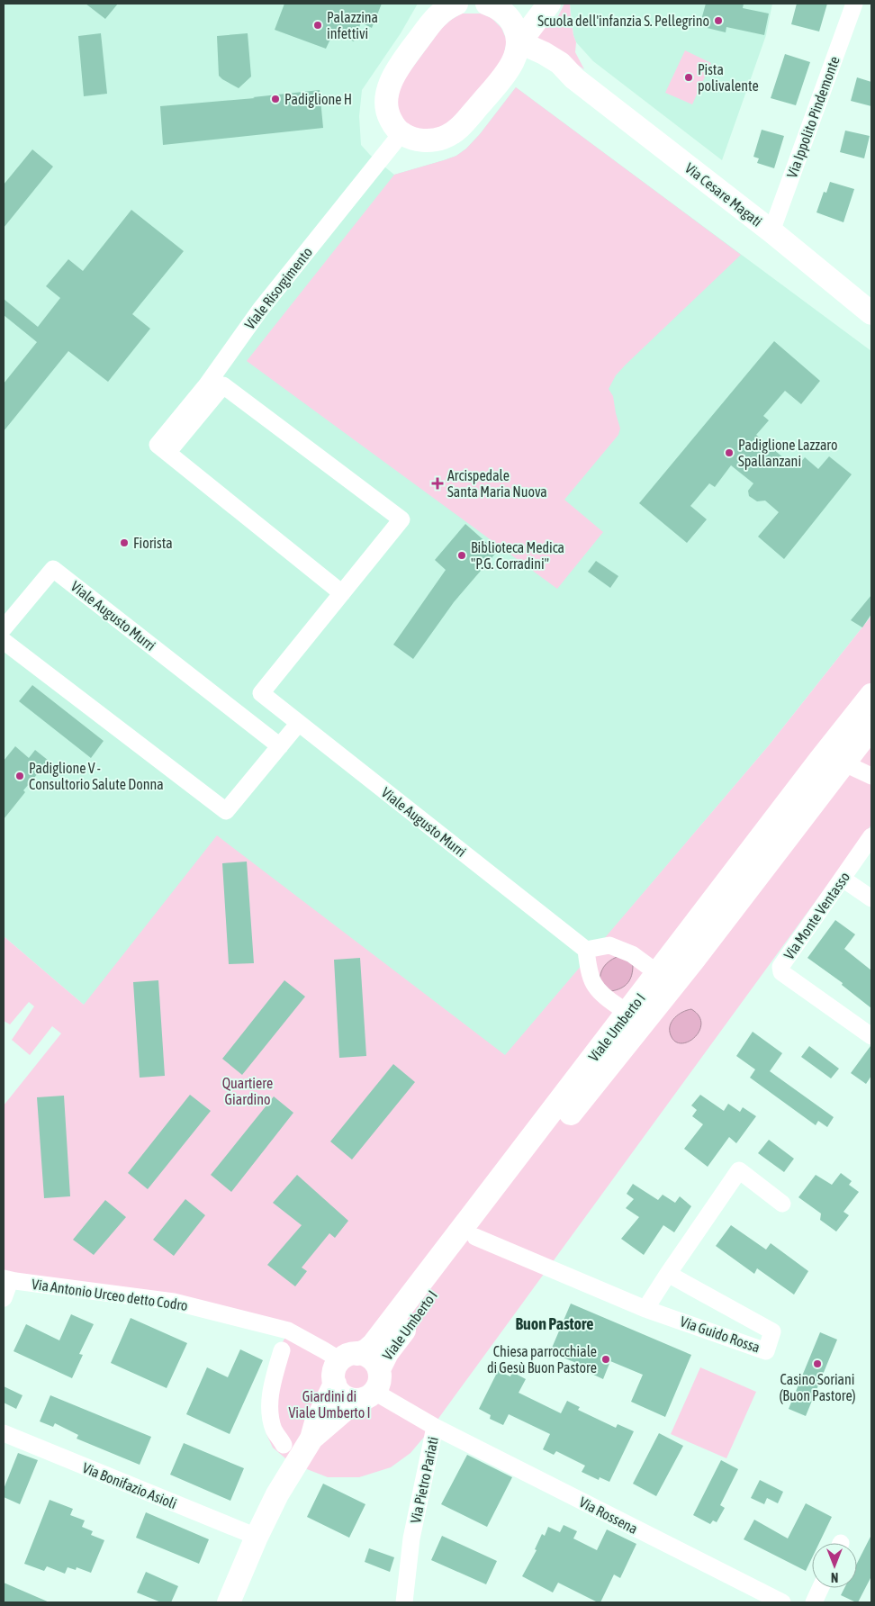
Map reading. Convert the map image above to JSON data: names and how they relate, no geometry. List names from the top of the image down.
{
  "streets": {
    "main road": ["Via Cesare Magati", "Viale Umberto I"],
    "street": [
      "Via Ippolito Pindemonte",
      "Viale Risorgimento",
      "Viale Augusto Murri",
      "Via Monte Ventasso",
      "Via Antonio Urceo detto Codro",
      "Via Guido Rossa",
      "Via Pietro Pariati",
      "Via Bonifazio Asioli",
      "Via Rossena"
    ]
  },
  "crossings": [
    ["Via Ippolito Pindemonte", "Via Cesare Magati"],
    ["Viale Risorgimento", "Viale Augusto Murri"],
    ["Viale Umberto I", "Via Antonio Urceo detto Codro"],
    ["Viale Umberto I", "Via Guido Rossa"],
    ["Viale Umberto I", "Via Pietro Pariati"],
    ["Via Antonio Urceo detto Codro", "Via Pietro Pariati"],
    ["Via Pietro Pariati", "Via Rossena"]
  ],
  "districts": ["Buon Pastore"],
  "parks": ["Quartiere Giardino", "Giardini di Viale Umberto I"],
  "places": {
    "other": [
      "Scuola dell'infanzia S. Pellegrino",
      "Palazzina infettivi",
      "Pista polivalente",
      "Padiglione H",
      "Padiglione Lazzaro Spallanzani",
      "Fiorista",
      "Biblioteca Medica \"P.G. Corradini\"",
      "Padiglione V - Consultorio Salute Donna",
      "Chiesa parrocchiale di Gesù Buon Pastore",
      "Casino Soriani (Buon Pastore)"
    ],
    "health": ["Arcispedale Santa Maria Nuova"]
  },
  "north": "bottom"
}
